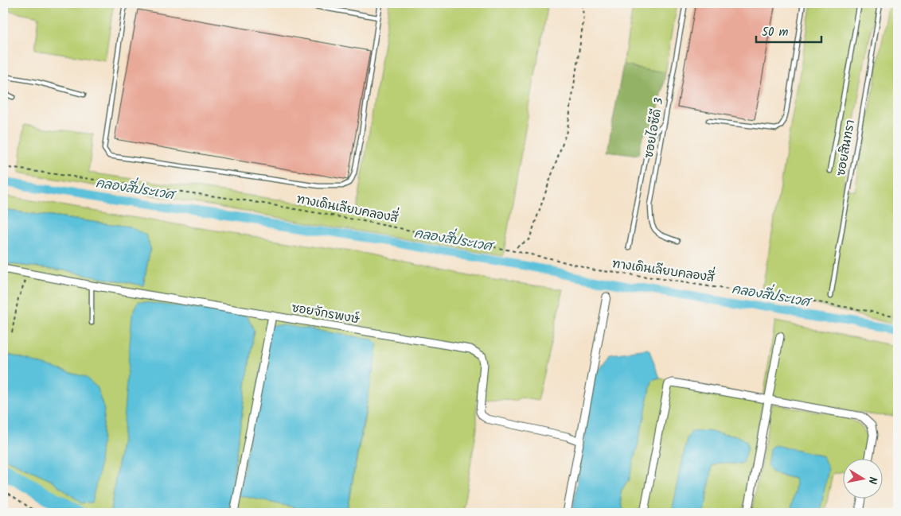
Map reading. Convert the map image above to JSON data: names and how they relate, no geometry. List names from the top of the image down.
{
  "streets": {
    "street": ["ซอยจักรพงษ์"],
    "lane": ["ซอยไอซีดี 3", "ซอยสินทรา"],
    "path": ["ทางเดินเลียบคลองสี่"]
  },
  "water": ["คลองสี่ประเวศ"],
  "scale_bar": "50 m",
  "north": "right"
}
